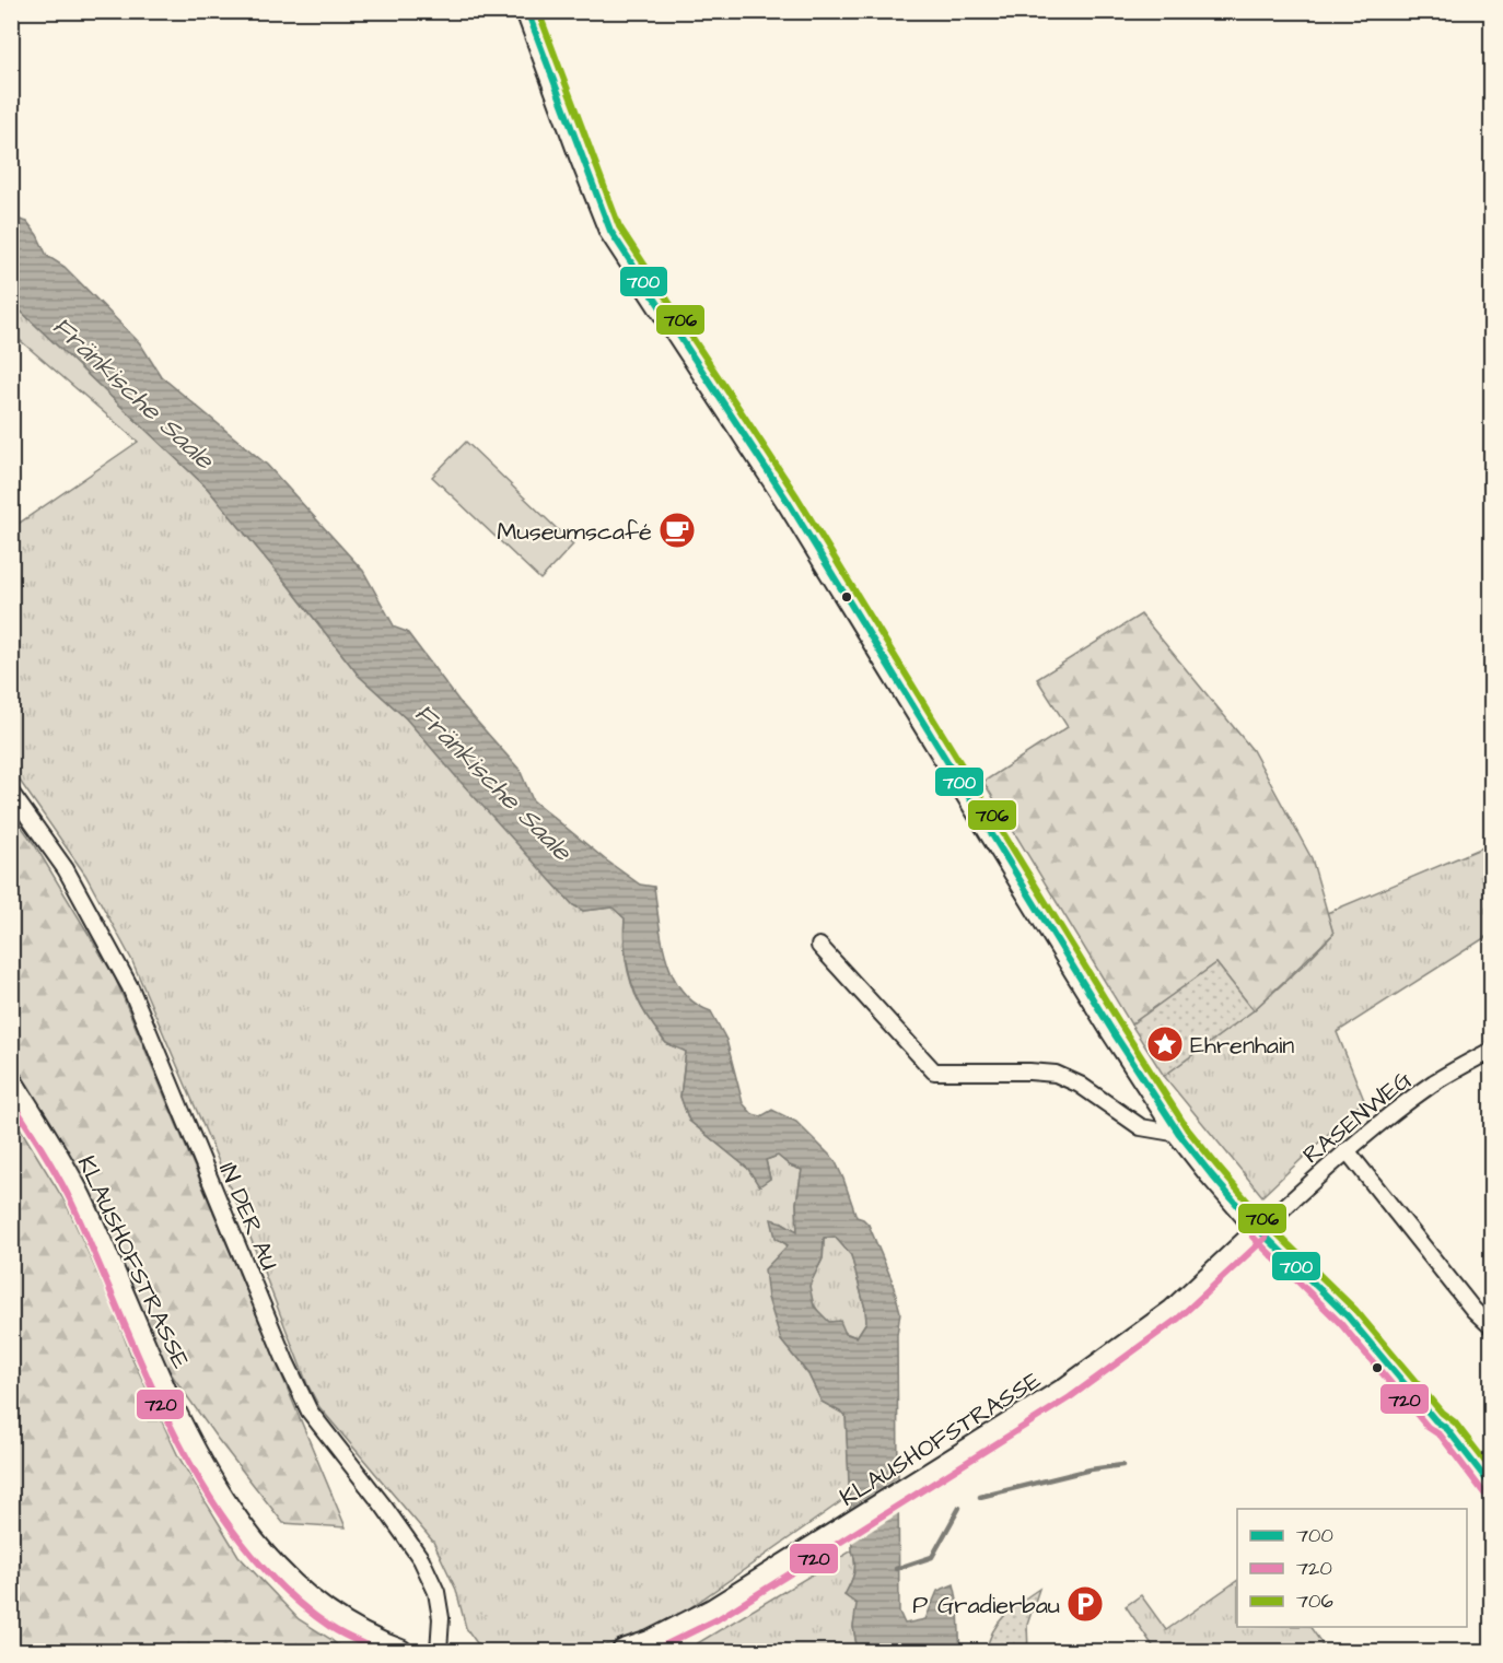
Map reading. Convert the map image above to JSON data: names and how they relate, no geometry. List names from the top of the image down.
{
  "streets": {
    "main road": ["KLAUSHOFSTRASSE"],
    "street": ["RASENWEG", "IN DER AU"]
  },
  "crossings": [
    ["RASENWEG", "KLAUSHOFSTRASSE"]
  ],
  "water": ["Fränkische Saale"],
  "places": {
    "cafe": ["Museumscafé"],
    "place": ["Ehrenhain"],
    "parking": ["P Gradierbau"]
  },
  "lines": ["transit line 700", "transit line 706", "transit line 720"],
  "legend": ["700", "720", "706"]
}
